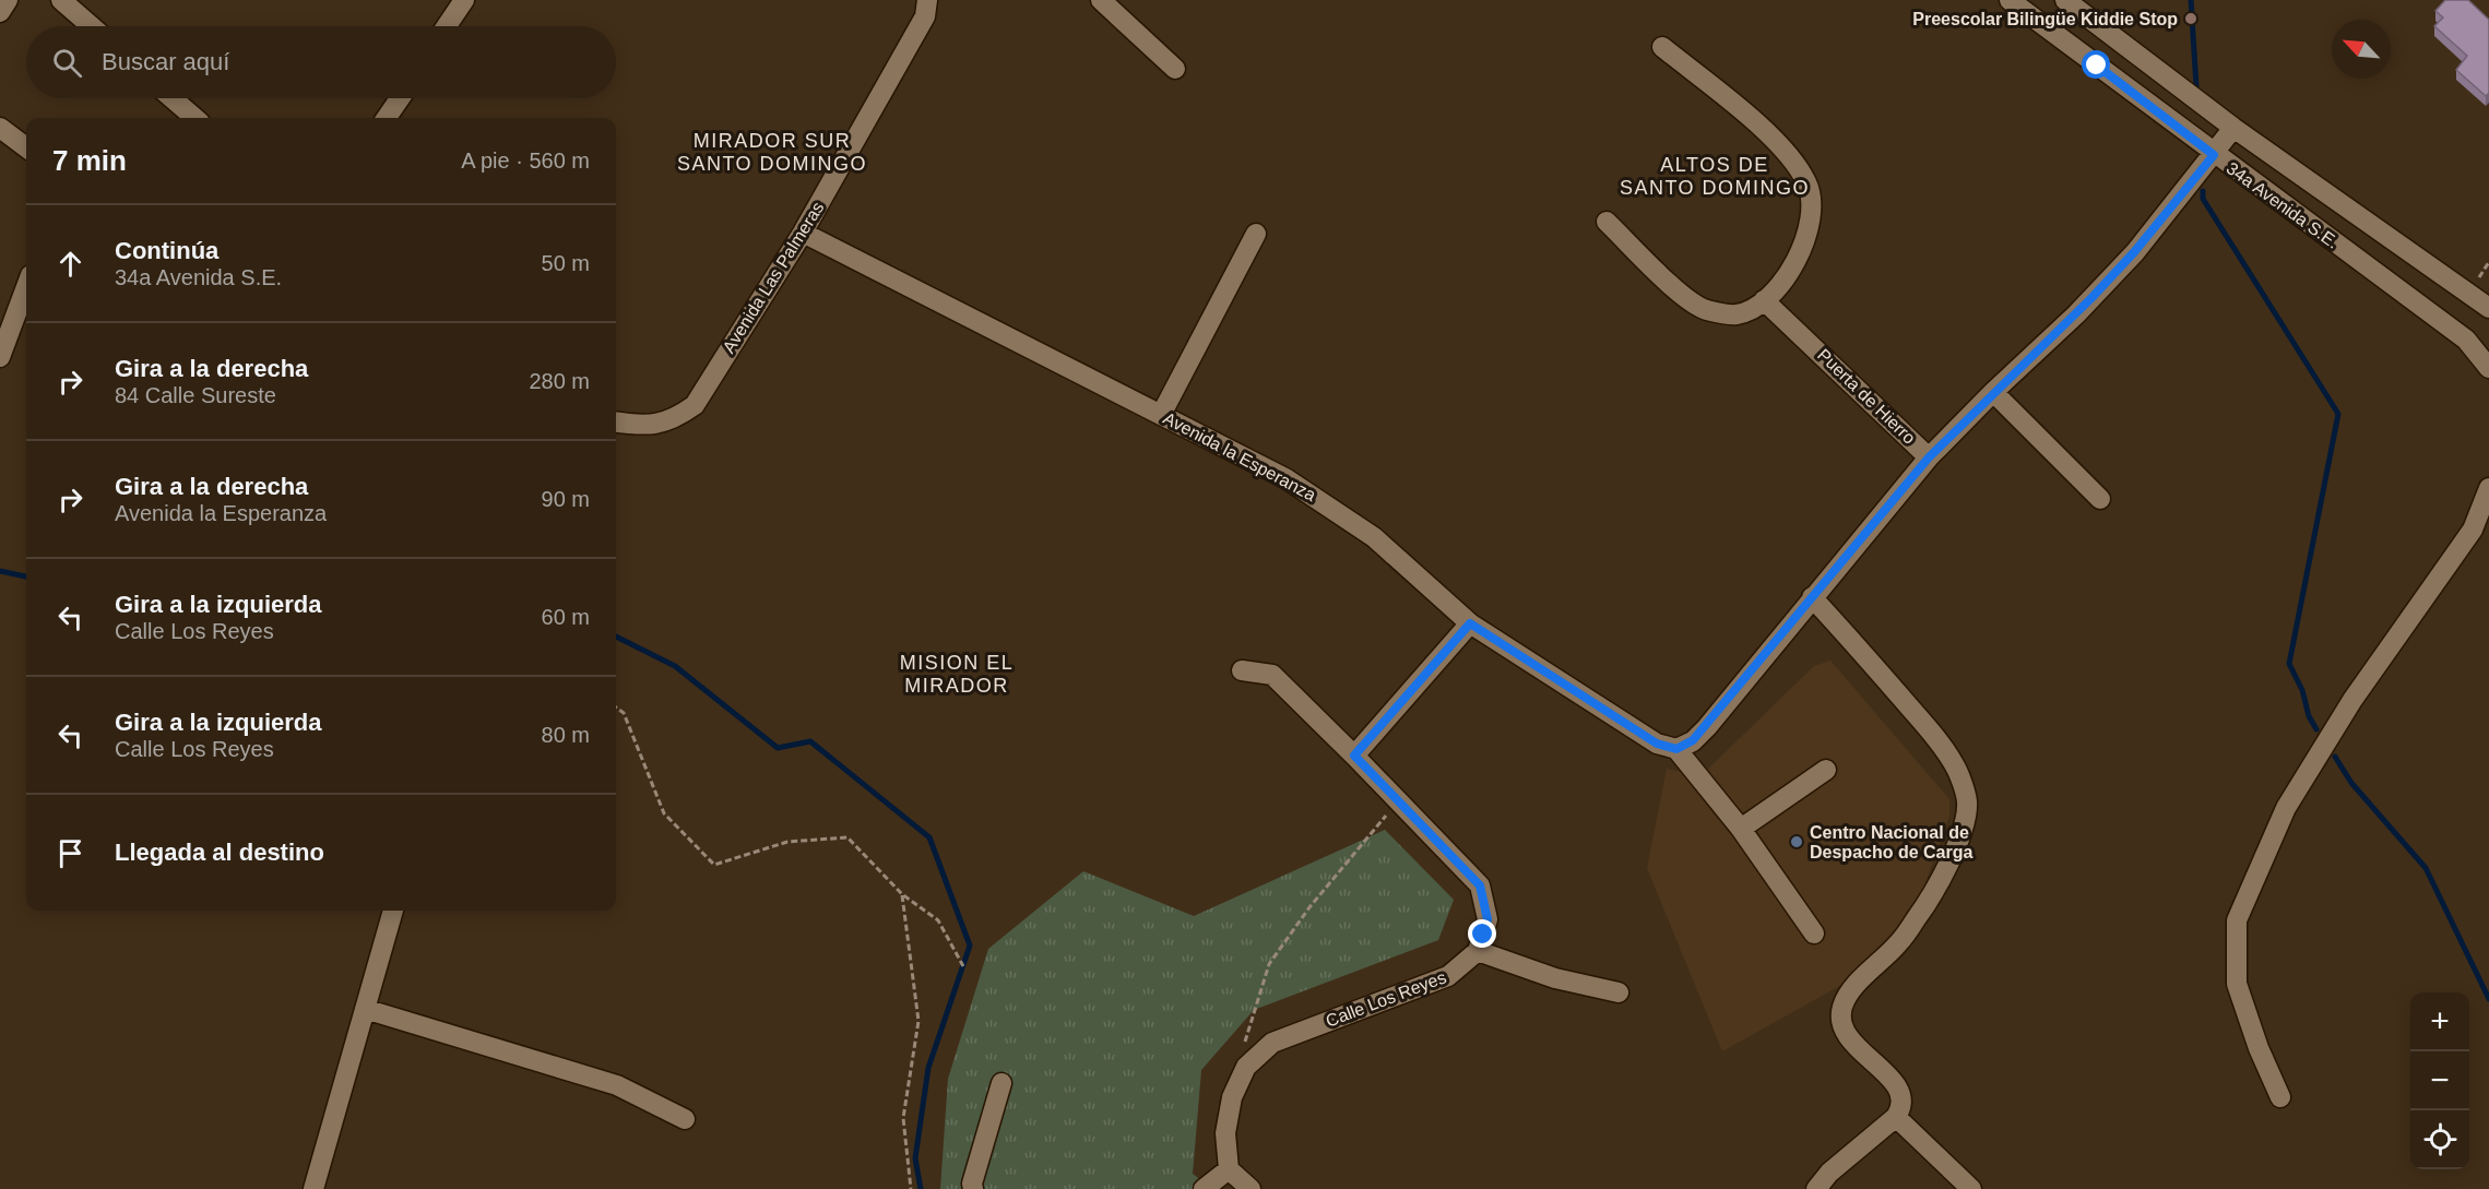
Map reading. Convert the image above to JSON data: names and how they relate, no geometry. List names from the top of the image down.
{
  "streets": {
    "street": [
      "34a Avenida S.E.",
      "Avenida Las Palmeras",
      "Puerta de Hierro",
      "Avenida la Esperanza",
      "Calle Los Reyes"
    ]
  },
  "crossings": [
    ["Avenida Las Palmeras", "Avenida la Esperanza"]
  ],
  "districts": ["MIRADOR SUR SANTO DOMINGO", "ALTOS DE SANTO DOMINGO", "MISION EL MIRADOR"],
  "places": ["Preescolar Bilingüe Kiddie Stop", "Centro Nacional de Despacho de Carga"],
  "north": "top left",
  "page": {
    "search": "Buscar aquí",
    "heading": ["7 min", "A pie · 560 m"],
    "list": [
      ["Continúa", "34a Avenida S.E.", "50 m"],
      ["Gira a la derecha", "84 Calle Sureste", "280 m"],
      ["Gira a la derecha", "Avenida la Esperanza", "90 m"],
      ["Gira a la izquierda", "Calle Los Reyes", "60 m"],
      ["Gira a la izquierda", "Calle Los Reyes", "80 m"],
      "Llegada al destino"
    ],
    "map_buttons": ["+", "−"]
  }
}
